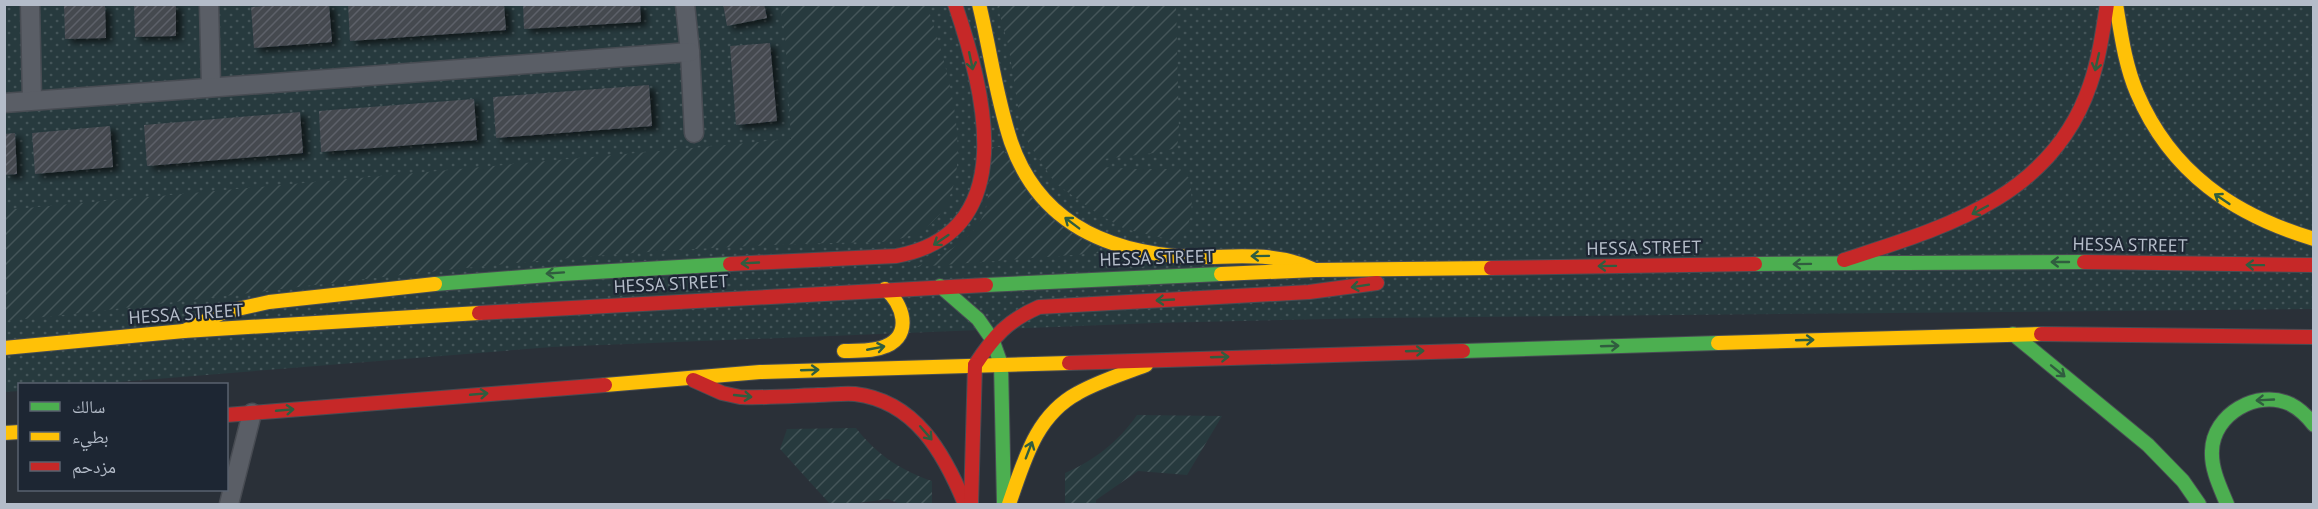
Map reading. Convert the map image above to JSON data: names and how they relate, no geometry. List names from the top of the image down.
{
  "streets": {
    "main road": ["HESSA STREET"]
  },
  "legend": ["سالك", "بطيء", "مزدحم"]
}
